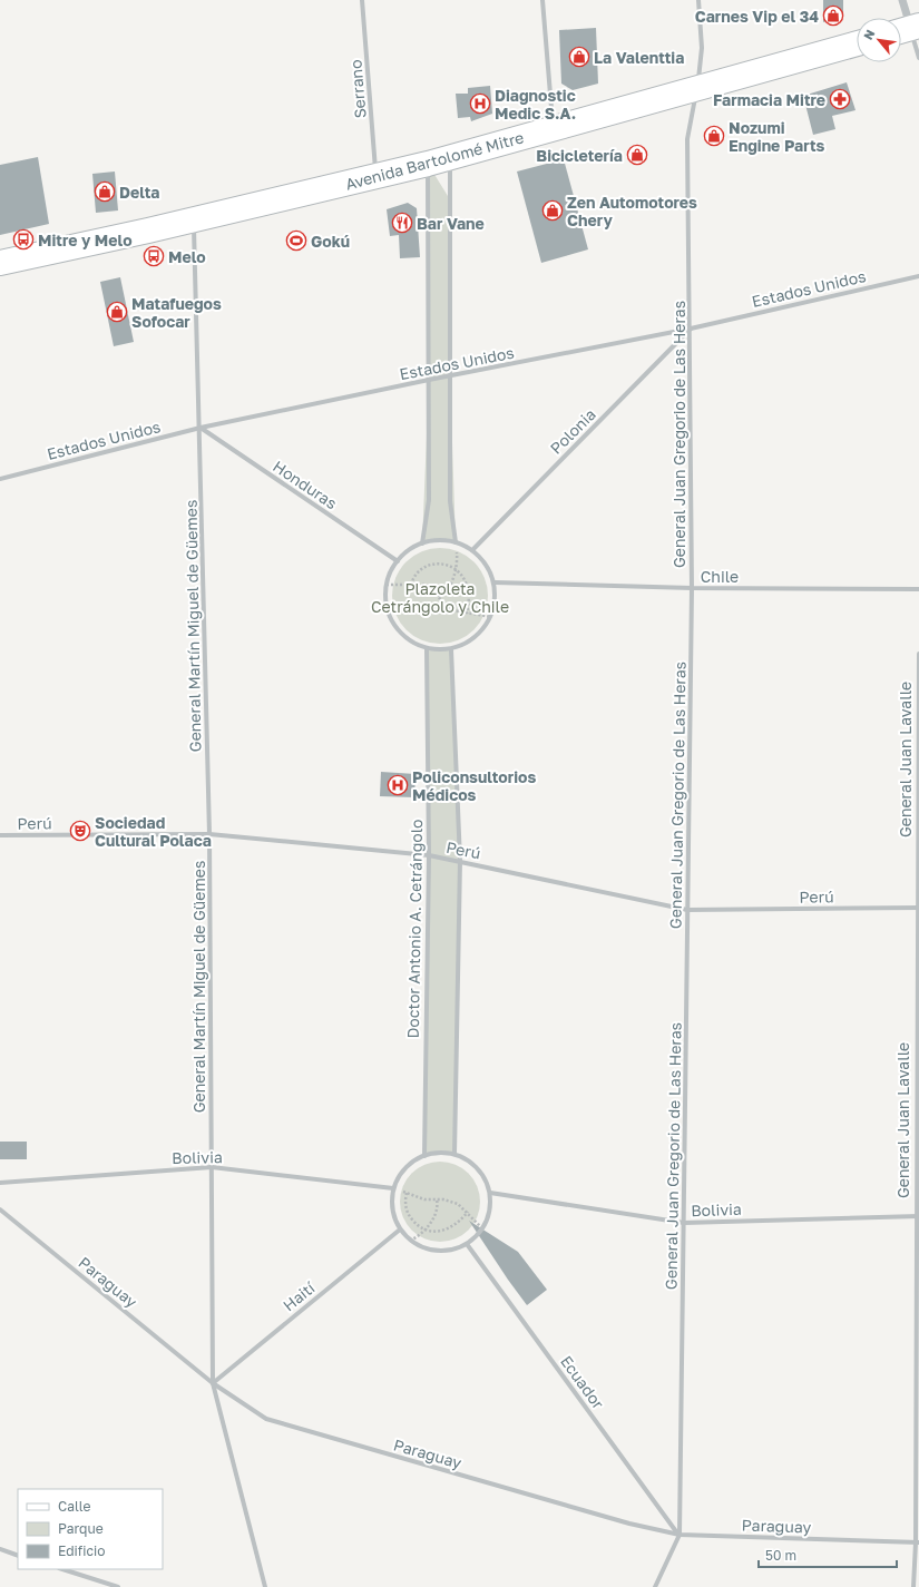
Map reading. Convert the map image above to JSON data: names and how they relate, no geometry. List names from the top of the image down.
{
  "streets": {
    "main road": ["Avenida Bartolomé Mitre"],
    "street": [
      "Serrano",
      "Estados Unidos",
      "Polonia",
      "General Juan Gregorio de Las Heras",
      "Honduras",
      "Chile",
      "General Martín Miguel de Güemes",
      "General Juan Lavalle",
      "Perú",
      "Doctor Antonio A. Cetrángolo",
      "Bolivia",
      "Paraguay",
      "Haití",
      "Ecuador"
    ]
  },
  "crossings": [
    ["Serrano", "Avenida Bartolomé Mitre"],
    ["Avenida Bartolomé Mitre", "General Juan Gregorio de Las Heras"],
    ["Avenida Bartolomé Mitre", "General Martín Miguel de Güemes"],
    ["Estados Unidos", "Polonia"],
    ["Estados Unidos", "General Juan Gregorio de Las Heras"],
    ["Estados Unidos", "Honduras"],
    ["Estados Unidos", "General Martín Miguel de Güemes"],
    ["Polonia", "General Juan Gregorio de Las Heras"],
    ["General Juan Gregorio de Las Heras", "Chile"],
    ["General Juan Gregorio de Las Heras", "Perú"],
    ["General Juan Gregorio de Las Heras", "Bolivia"],
    ["General Juan Gregorio de Las Heras", "Paraguay"],
    ["General Juan Gregorio de Las Heras", "Ecuador"],
    ["Honduras", "General Martín Miguel de Güemes"],
    ["General Martín Miguel de Güemes", "Perú"],
    ["General Martín Miguel de Güemes", "Bolivia"],
    ["General Martín Miguel de Güemes", "Paraguay"],
    ["General Martín Miguel de Güemes", "Haití"],
    ["General Juan Lavalle", "Perú"],
    ["General Juan Lavalle", "Bolivia"],
    ["General Juan Lavalle", "Paraguay"],
    ["Perú", "Doctor Antonio A. Cetrángolo"],
    ["Paraguay", "Haití"],
    ["Paraguay", "Ecuador"]
  ],
  "parks": ["Plazoleta Cetrángolo y Chile"],
  "places": {
    "shop": [
      "Carnes Vip el 34",
      "La Valenttia",
      "Nozumi Engine Parts",
      "Bicicletería",
      "Delta",
      "Zen Automotores Chery",
      "Matafuegos Sofocar"
    ],
    "pharmacy": ["Farmacia Mitre"],
    "hospital": ["Diagnostic Medic S.A.", "Policonsultorios Médicos"],
    "restaurant": ["Bar Vane"],
    "bus stop": ["Mitre y Melo", "Melo"],
    "sports": ["Gokú"],
    "theatre": ["Sociedad Cultural Polaca"]
  },
  "legend": ["Calle", "Parque", "Edificio"],
  "scale_bar": "50 m",
  "north": "top left"
}
